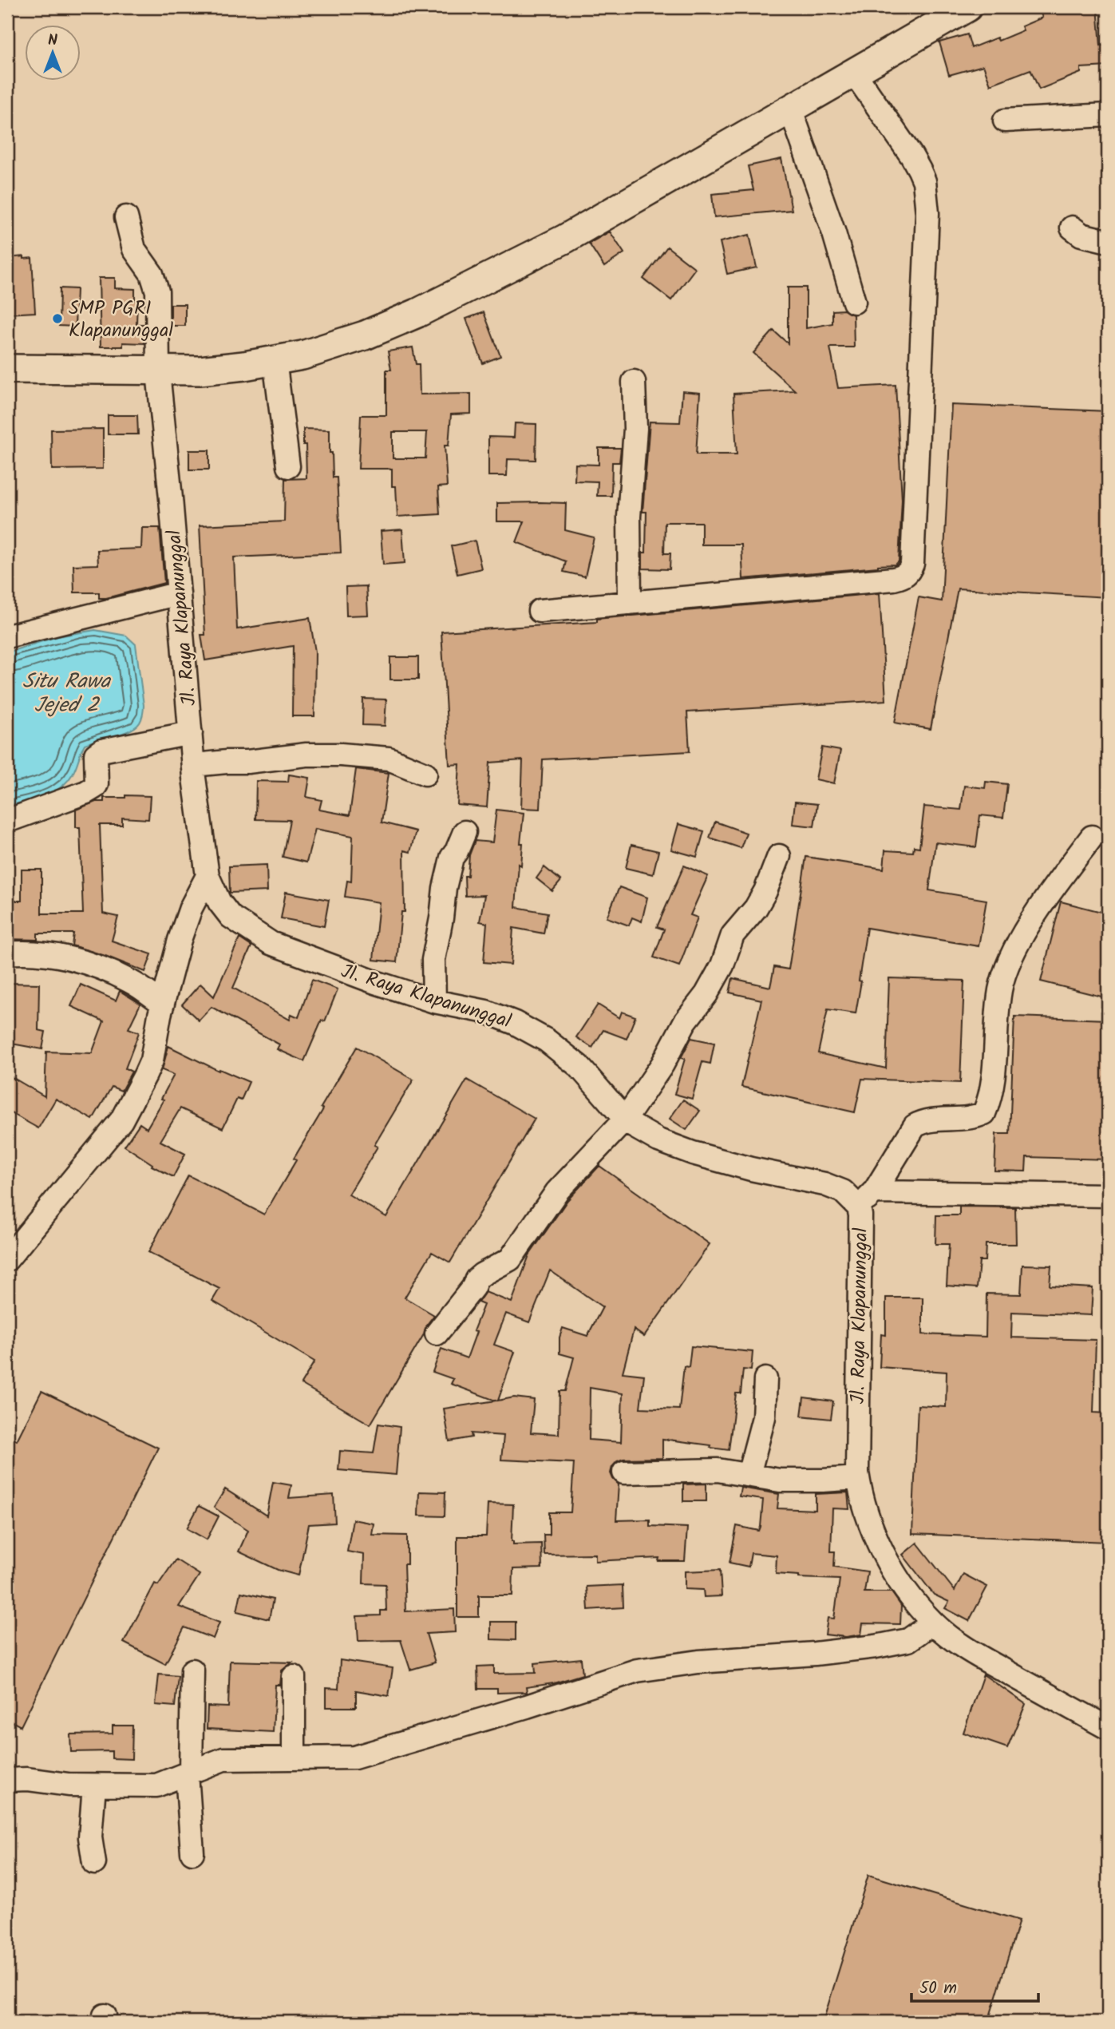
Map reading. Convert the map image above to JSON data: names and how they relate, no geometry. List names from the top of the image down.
{
  "streets": {
    "street": ["Jl. Raya Klapanunggal"]
  },
  "water": ["Situ Rawa Jejed 2"],
  "places": ["SMP PGRI Klapanunggal"],
  "scale_bar": "50 m",
  "north": "top"
}
